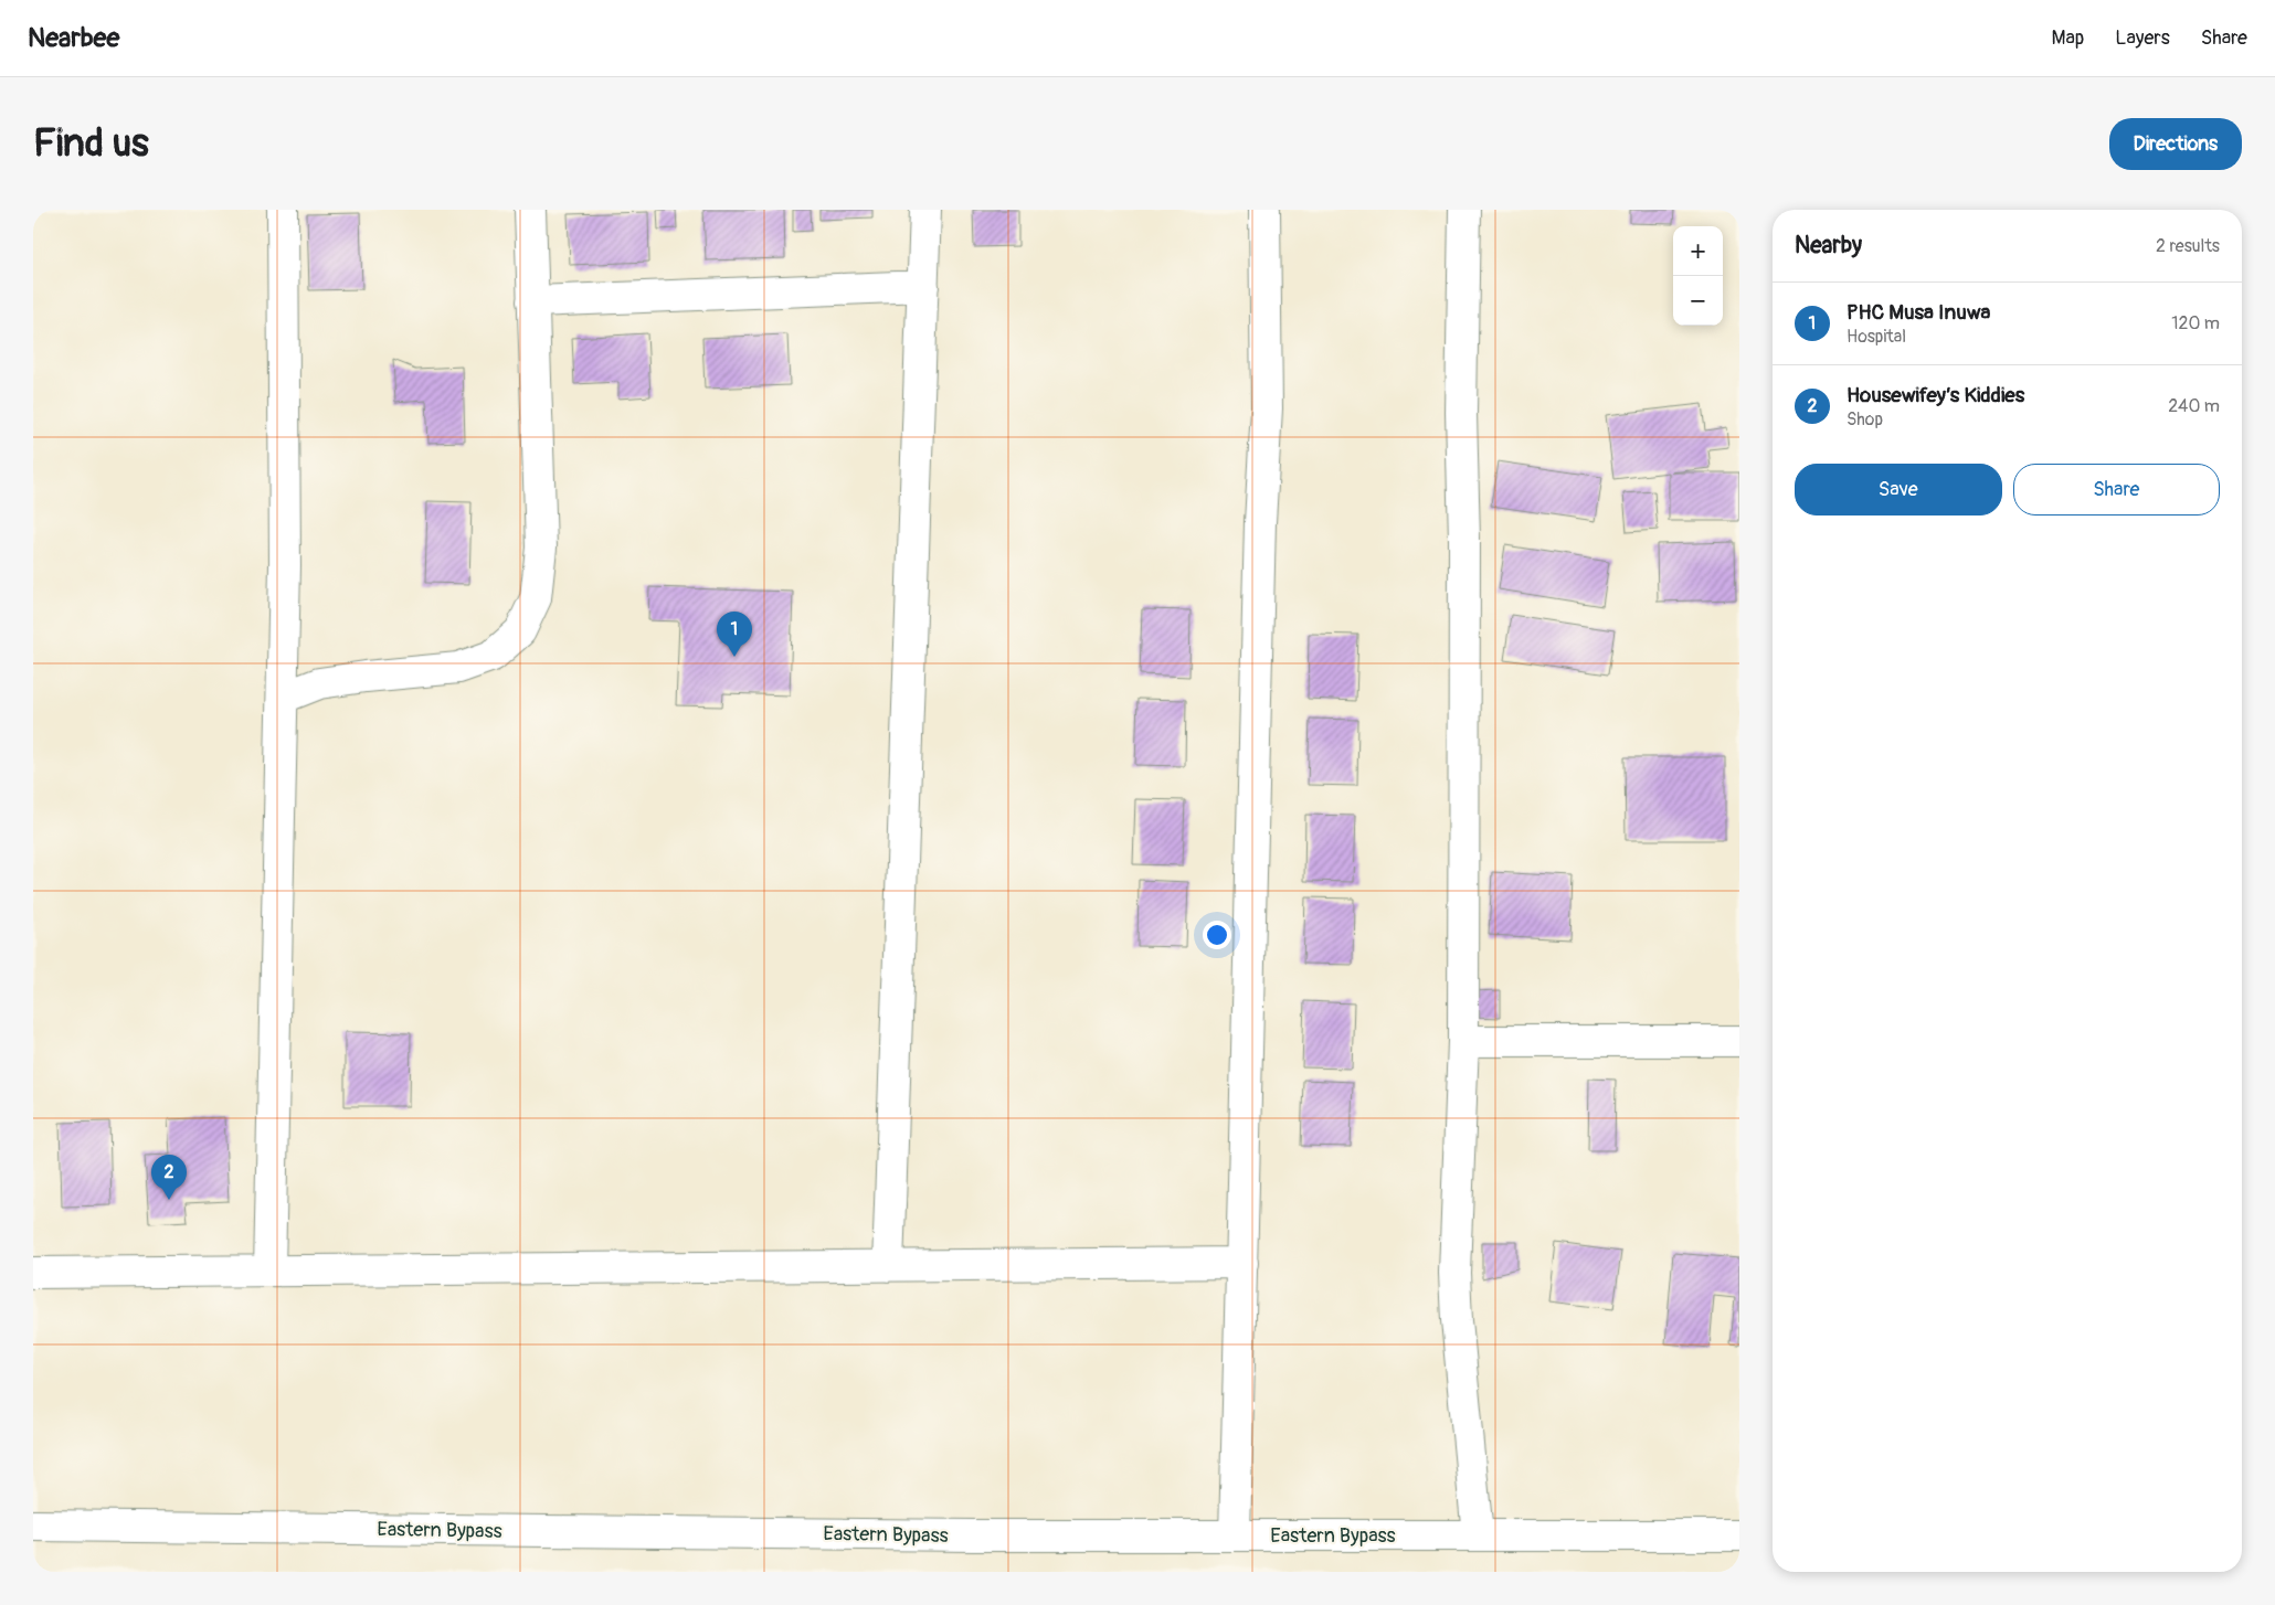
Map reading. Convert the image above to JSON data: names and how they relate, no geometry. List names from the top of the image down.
{
  "streets": {
    "street": ["Eastern Bypass"]
  },
  "page": {
    "header": "Nearbee",
    "nav": ["Map", "Layers", "Share"],
    "buttons": [
      "Directions",
      ["Save", "Share"]
    ],
    "title": "Find us",
    "heading": ["Nearby", "2 results"],
    "map_buttons": ["+", "−"],
    "list": [
      {
        "mark": "1",
        "name": "PHC Musa Inuwa",
        "note": "Hospital",
        "value": "120 m"
      },
      {
        "mark": "2",
        "name": "Housewifey’s Kiddies",
        "note": "Shop",
        "value": "240 m"
      }
    ],
    "pins": ["1", "2"]
  }
}
